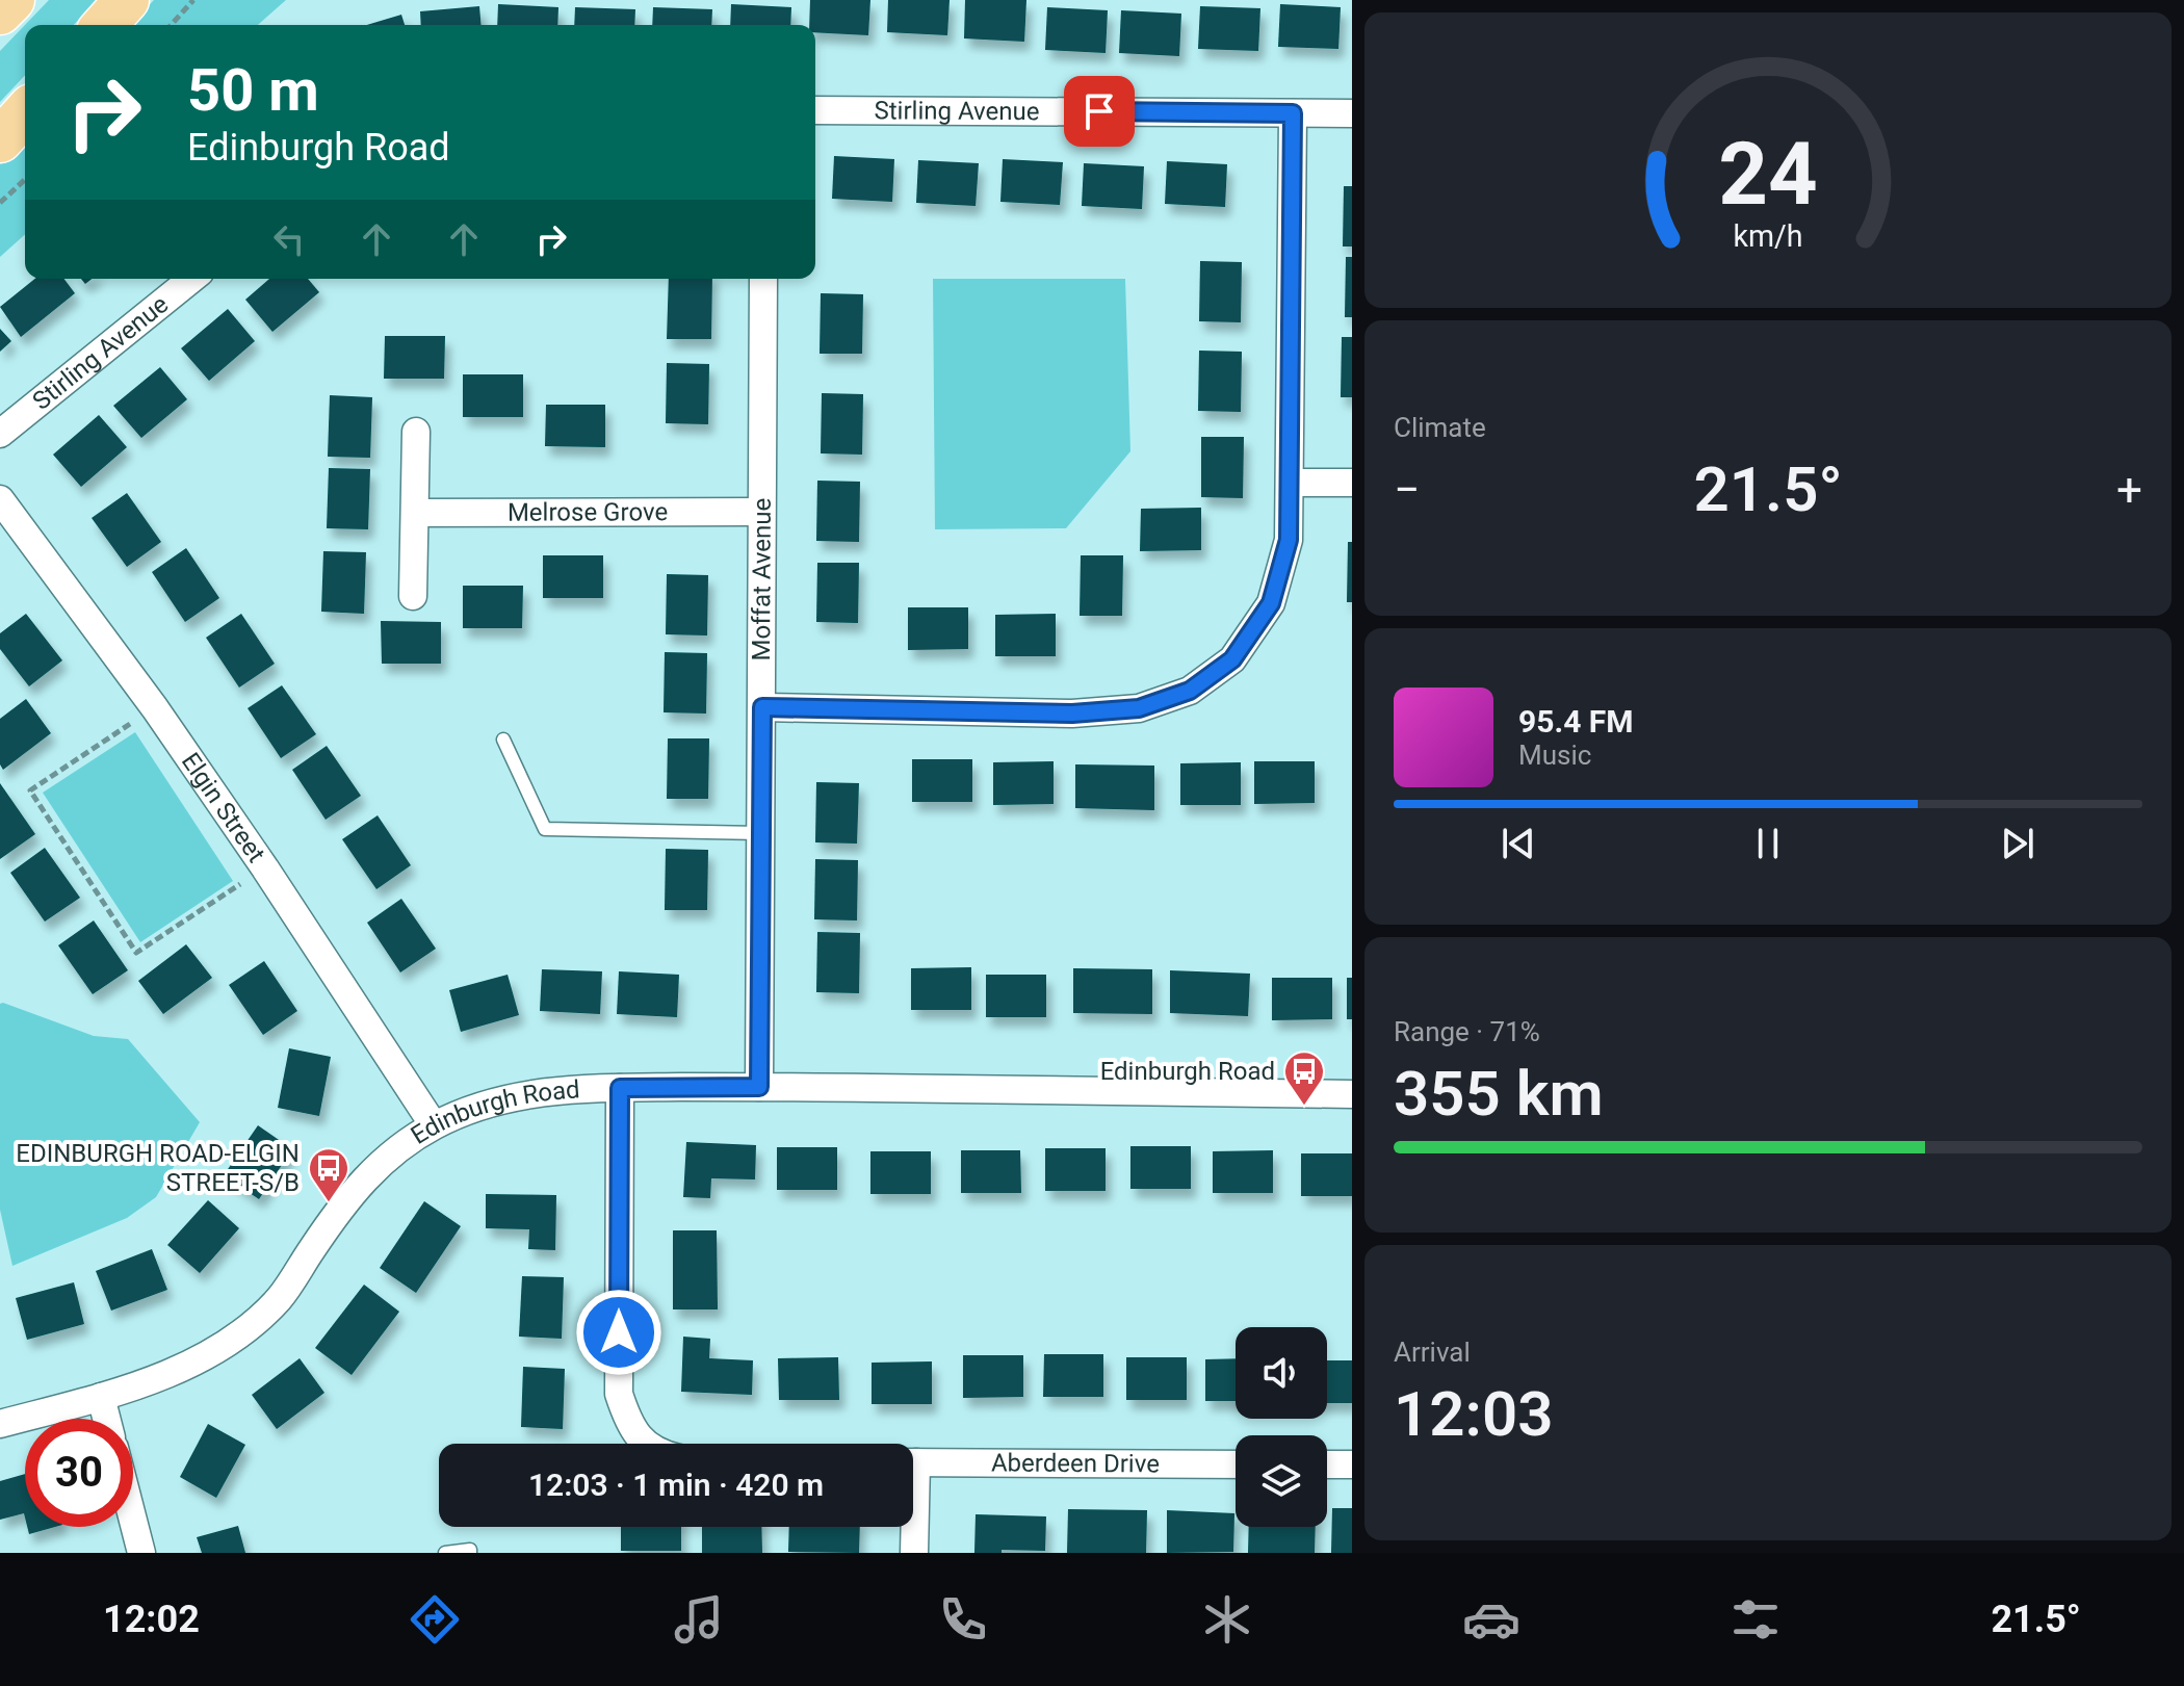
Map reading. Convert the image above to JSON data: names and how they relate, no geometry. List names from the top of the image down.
{
  "streets": {
    "street": [
      "Stirling Avenue",
      "Melrose Grove",
      "Moffat Avenue",
      "Elgin Street",
      "Edinburgh Road",
      "Aberdeen Drive"
    ]
  },
  "crossings": [
    ["Melrose Grove", "Moffat Avenue"],
    ["Moffat Avenue", "Edinburgh Road"],
    ["Elgin Street", "Edinburgh Road"]
  ],
  "places": {
    "bus stop": ["Edinburgh Road", "EDINBURGH ROAD-ELGIN STREET-S/B"]
  },
  "page": {
    "turn": ["50 m", "Edinburgh Road"],
    "tile": [
      "Climate",
      ["Range · 71%", "355 km"],
      ["Arrival", "12:03"]
    ],
    "heat": ["−", "21.5°", "+"],
    "song": ["95.4 FM", "Music"],
    "limit": "30",
    "trip": "12:03 · 1 min · 420 m",
    "tabs": ["12:02", "21.5°"],
    "gauge": ["24", "km/h"]
  }
}
